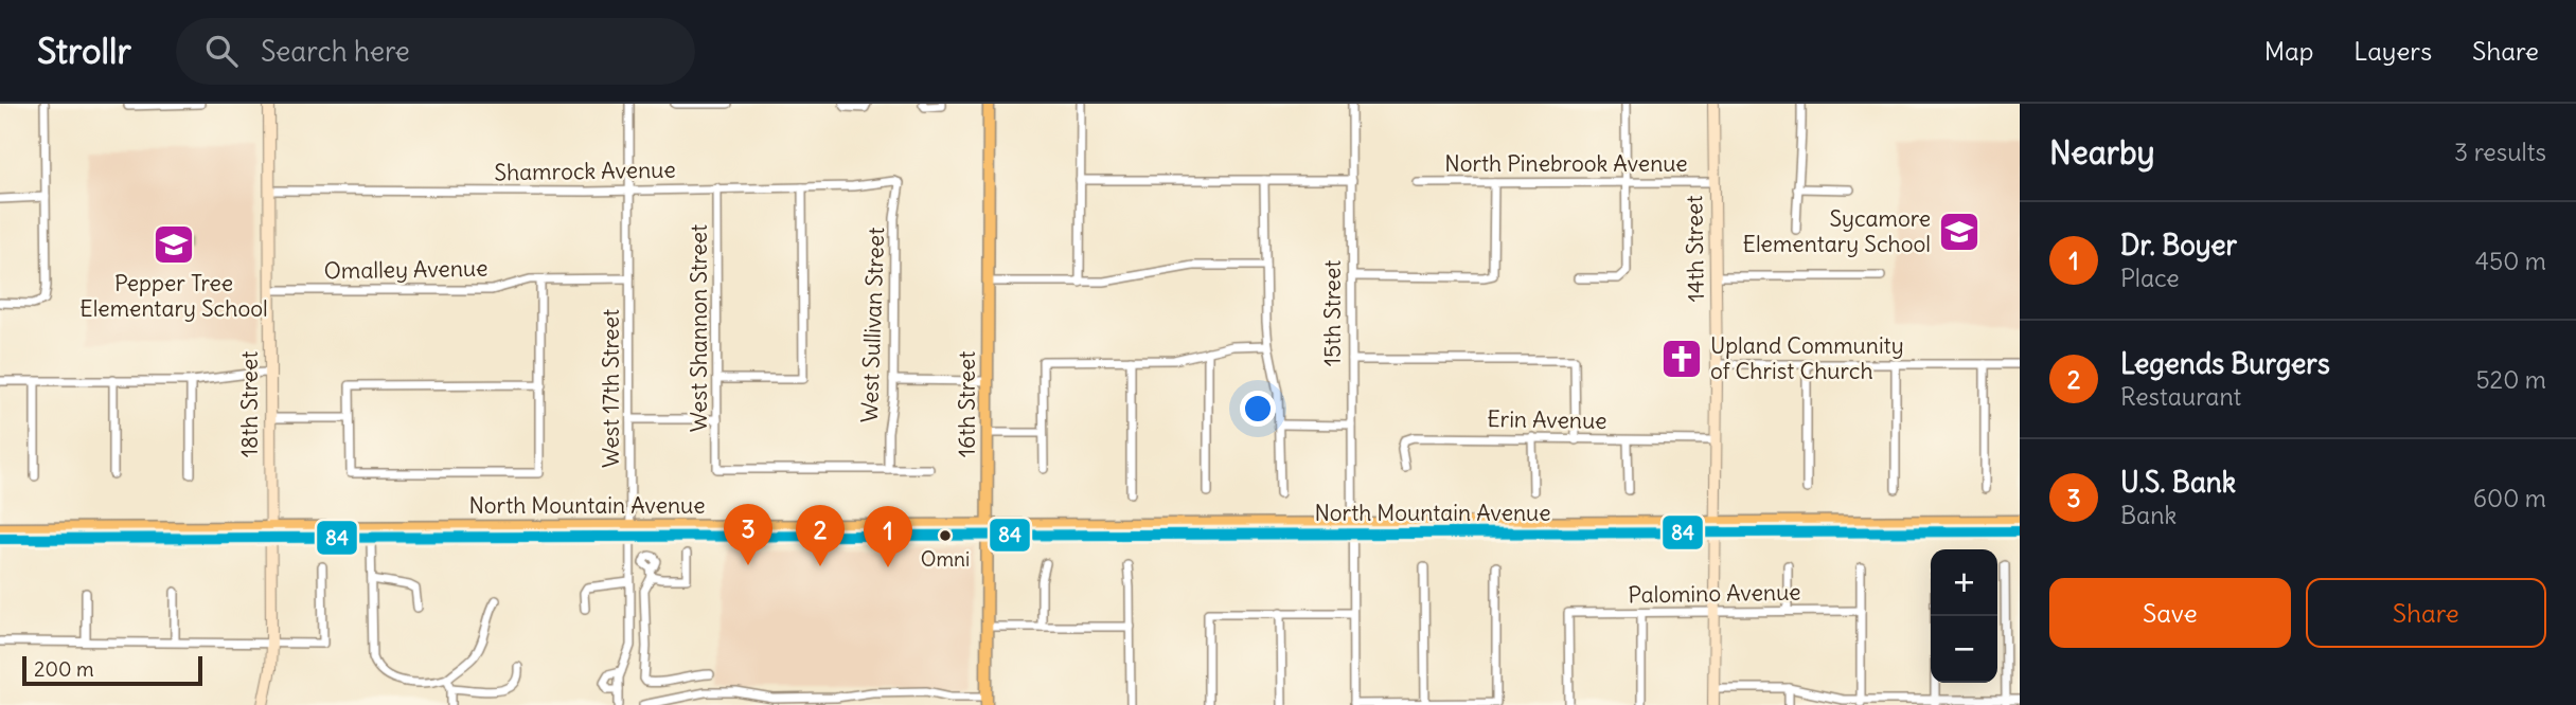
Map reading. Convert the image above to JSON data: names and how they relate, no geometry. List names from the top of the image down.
{
  "streets": {
    "main road": [
      "14th Street",
      "18th Street",
      "16th Street",
      "North Mountain Avenue"
    ],
    "street": [
      "North Pinebrook Avenue",
      "Shamrock Avenue",
      "Omalley Avenue",
      "15th Street",
      "West Sullivan Street",
      "West Shannon Street",
      "West 17th Street",
      "Erin Avenue",
      "Palomino Avenue"
    ]
  },
  "crossings": [
    ["North Pinebrook Avenue", "14th Street"],
    ["Shamrock Avenue", "West Sullivan Street"],
    ["Shamrock Avenue", "West Shannon Street"],
    ["Shamrock Avenue", "West 17th Street"],
    ["Shamrock Avenue", "18th Street"],
    ["14th Street", "Erin Avenue"],
    ["14th Street", "North Mountain Avenue"],
    ["14th Street", "Palomino Avenue"],
    ["Omalley Avenue", "West 17th Street"],
    ["Omalley Avenue", "18th Street"],
    ["15th Street", "North Mountain Avenue"],
    ["West Sullivan Street", "West Shannon Street"],
    ["West 17th Street", "North Mountain Avenue"],
    ["18th Street", "North Mountain Avenue"],
    ["16th Street", "North Mountain Avenue"]
  ],
  "places": {
    "school or university": ["Sycamore Elementary School", "Pepper Tree Elementary School"],
    "church": ["Upland Community of Christ Church"],
    "other": ["Omni"]
  },
  "lines": ["transit line 84"],
  "scale_bar": "200 m",
  "page": {
    "header": "Strollr",
    "search": "Search here",
    "nav": ["Map", "Layers", "Share"],
    "heading": ["Nearby", "3 results"],
    "list": [
      {
        "mark": "1",
        "name": "Dr. Boyer",
        "note": "Place",
        "value": "450 m"
      },
      {
        "mark": "2",
        "name": "Legends Burgers",
        "note": "Restaurant",
        "value": "520 m"
      },
      {
        "mark": "3",
        "name": "U.S. Bank",
        "note": "Bank",
        "value": "600 m"
      }
    ],
    "pins": ["3", "2", "1"],
    "map_buttons": ["+", "−"],
    "buttons": ["Save", "Share"],
    "scale": "200 m"
  }
}
